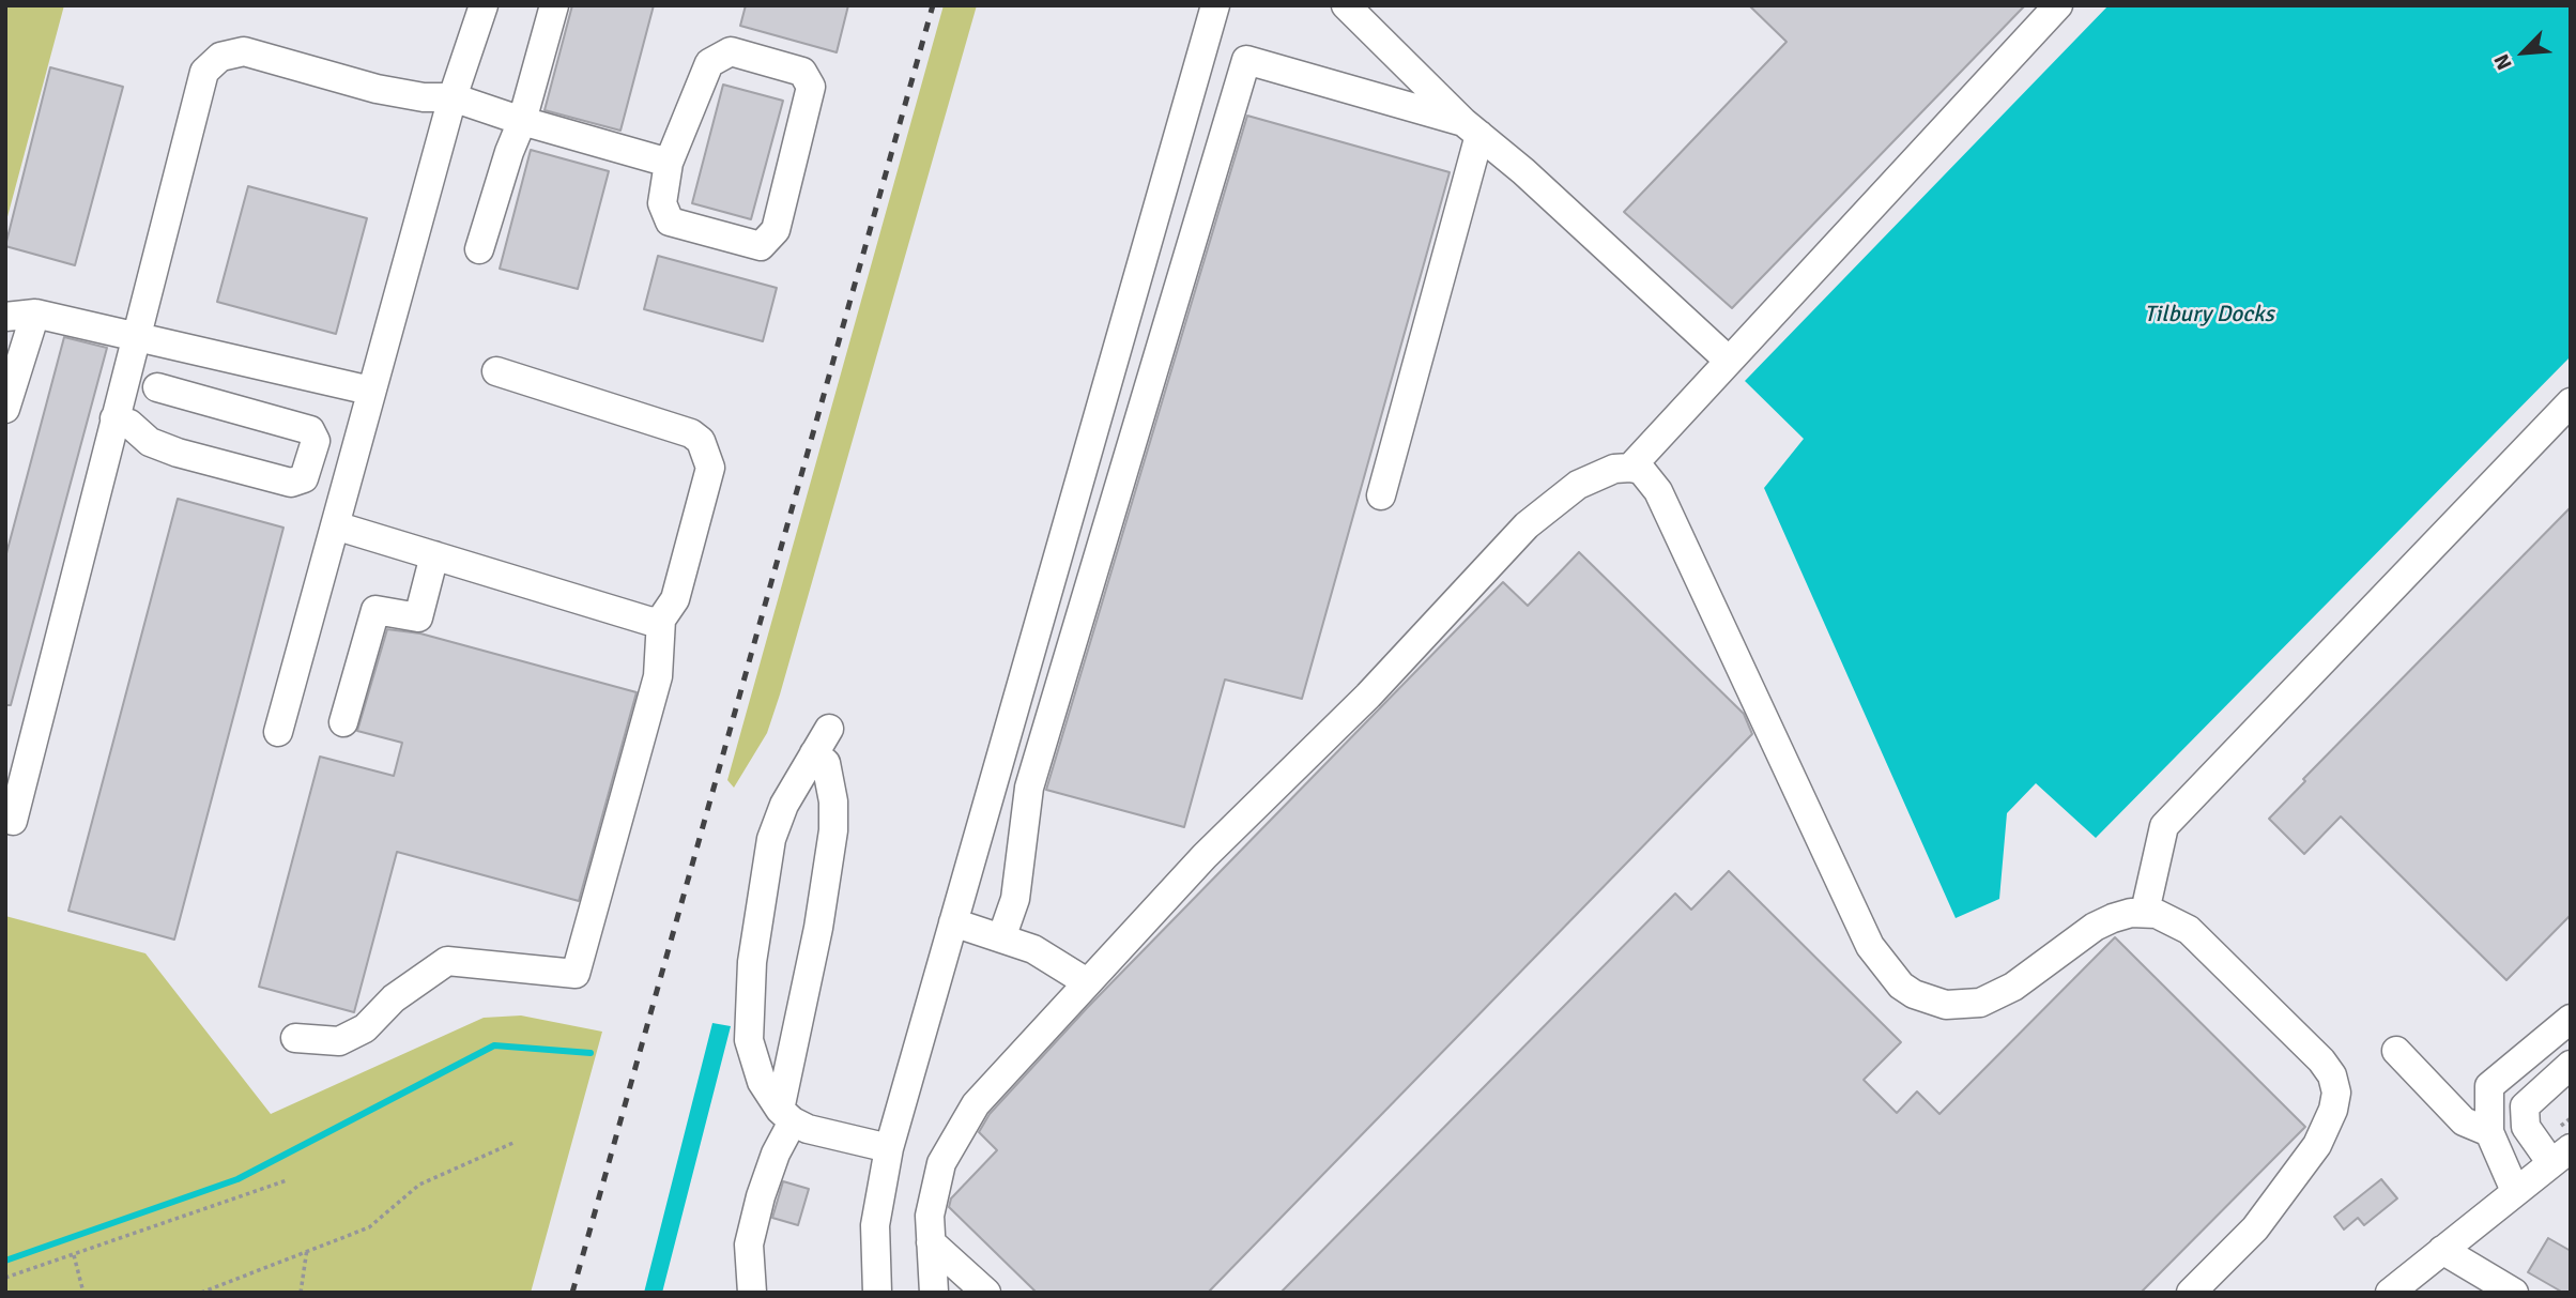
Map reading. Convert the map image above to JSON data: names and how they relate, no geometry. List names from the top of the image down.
{
  "water": ["Tilbury Docks"],
  "north": "bottom left"
}
